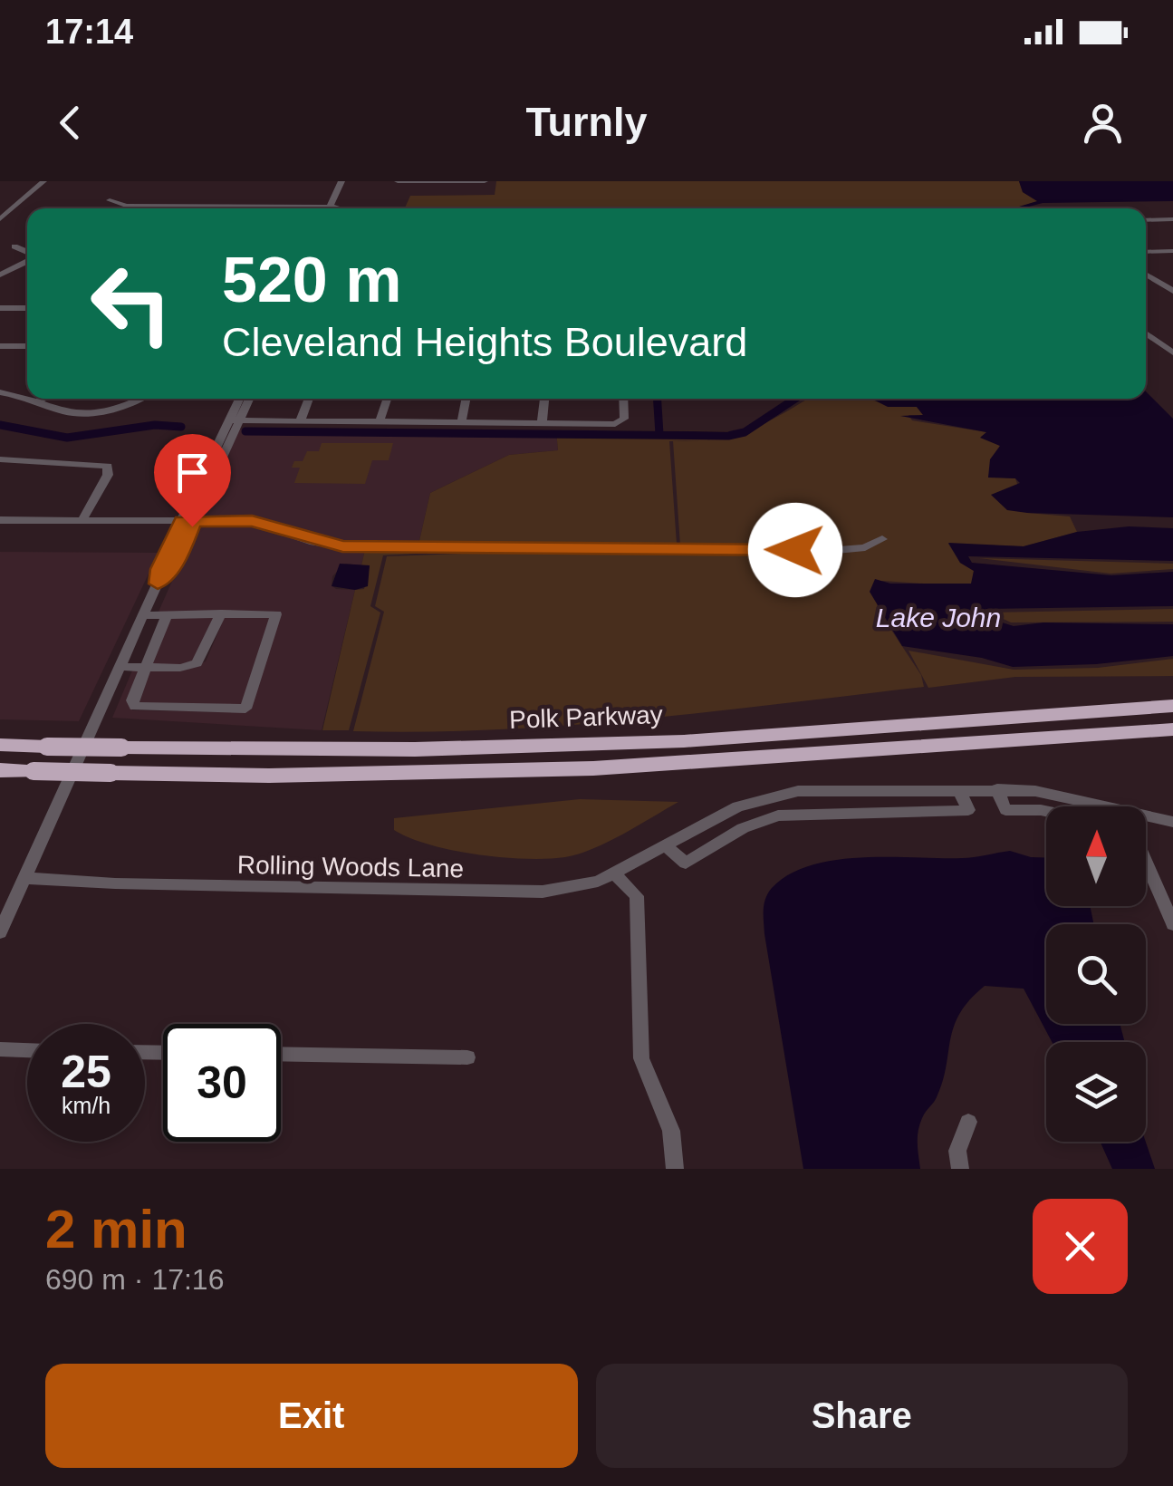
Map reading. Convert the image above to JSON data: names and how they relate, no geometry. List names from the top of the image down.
{
  "streets": {
    "highway": ["Polk Parkway"],
    "street": ["Rolling Woods Lane"]
  },
  "water": ["Lake John"],
  "north": "top",
  "page": {
    "status": "17:14",
    "header": "Turnly",
    "turn": ["520 m", "Cleveland Heights Boulevard"],
    "speed": "25 km/h",
    "limit": "30",
    "heading": ["2 min", "690 m · 17:16"],
    "buttons": ["Exit", "Share"]
  }
}
